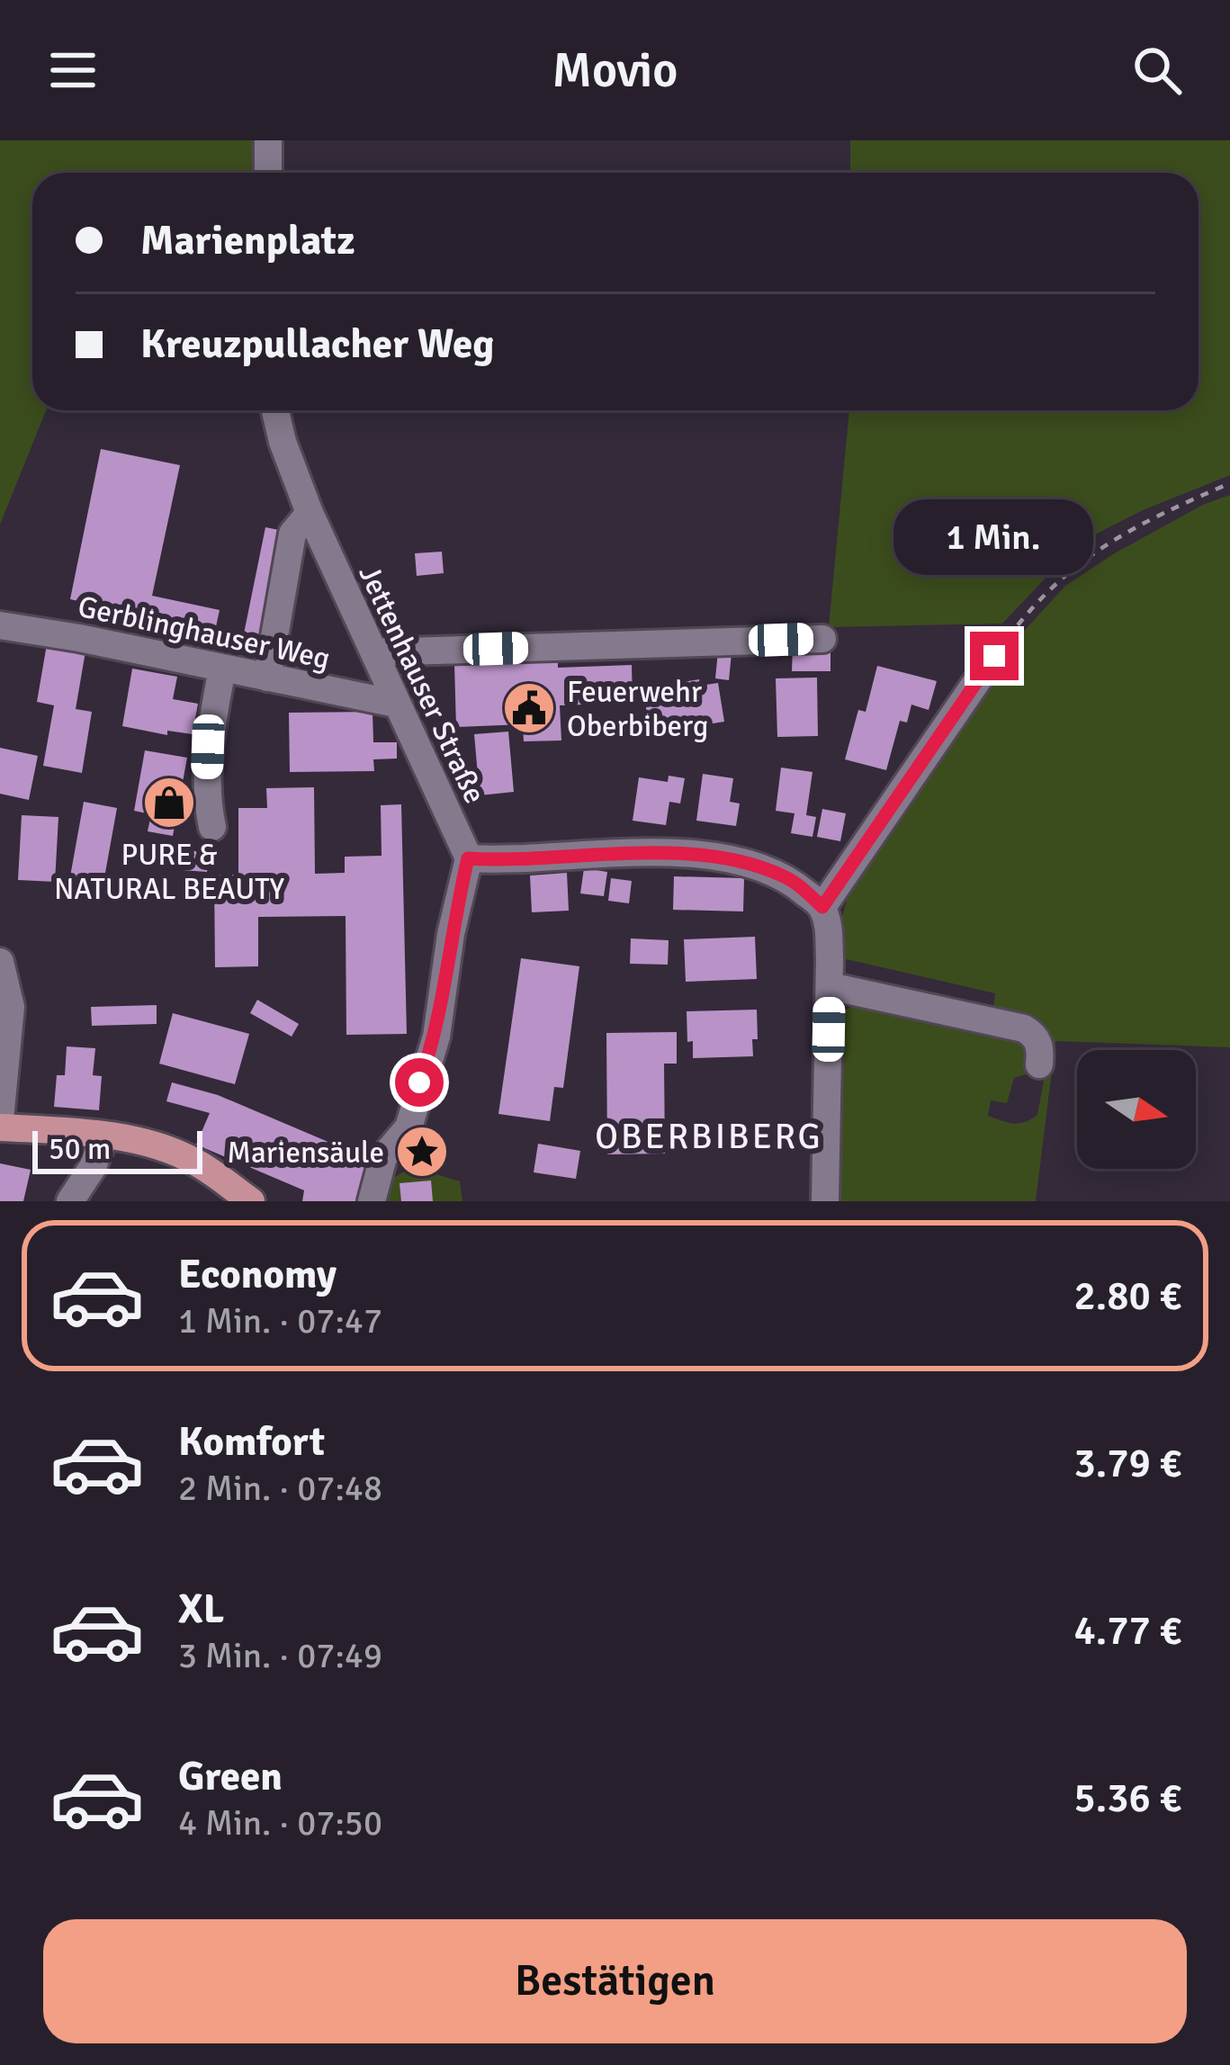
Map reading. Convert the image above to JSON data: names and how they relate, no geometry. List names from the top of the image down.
{
  "streets": {
    "street": ["Gerblinghauser Weg", "Jettenhauser Straße"]
  },
  "crossings": [
    ["Gerblinghauser Weg", "Jettenhauser Straße"]
  ],
  "districts": ["OBERBIBERG"],
  "places": {
    "public building": ["Feuerwehr Oberbiberg"],
    "shop": ["PURE & NATURAL BEAUTY"],
    "place": ["Mariensäule"]
  },
  "scale_bar": "50 m",
  "north": "right",
  "page": {
    "header": "Movio",
    "banner": ["Marienplatz", "Kreuzpullacher Weg"],
    "bubble": "1 Min.",
    "scale": "50 m",
    "list": [
      {
        "name": "Economy",
        "note": "1 Min. · 07:47",
        "value": "2.80 €"
      },
      {
        "name": "Komfort",
        "note": "2 Min. · 07:48",
        "value": "3.79 €"
      },
      {
        "name": "XL",
        "note": "3 Min. · 07:49",
        "value": "4.77 €"
      },
      {
        "name": "Green",
        "note": "4 Min. · 07:50",
        "value": "5.36 €"
      }
    ],
    "buttons": "Bestätigen"
  }
}
